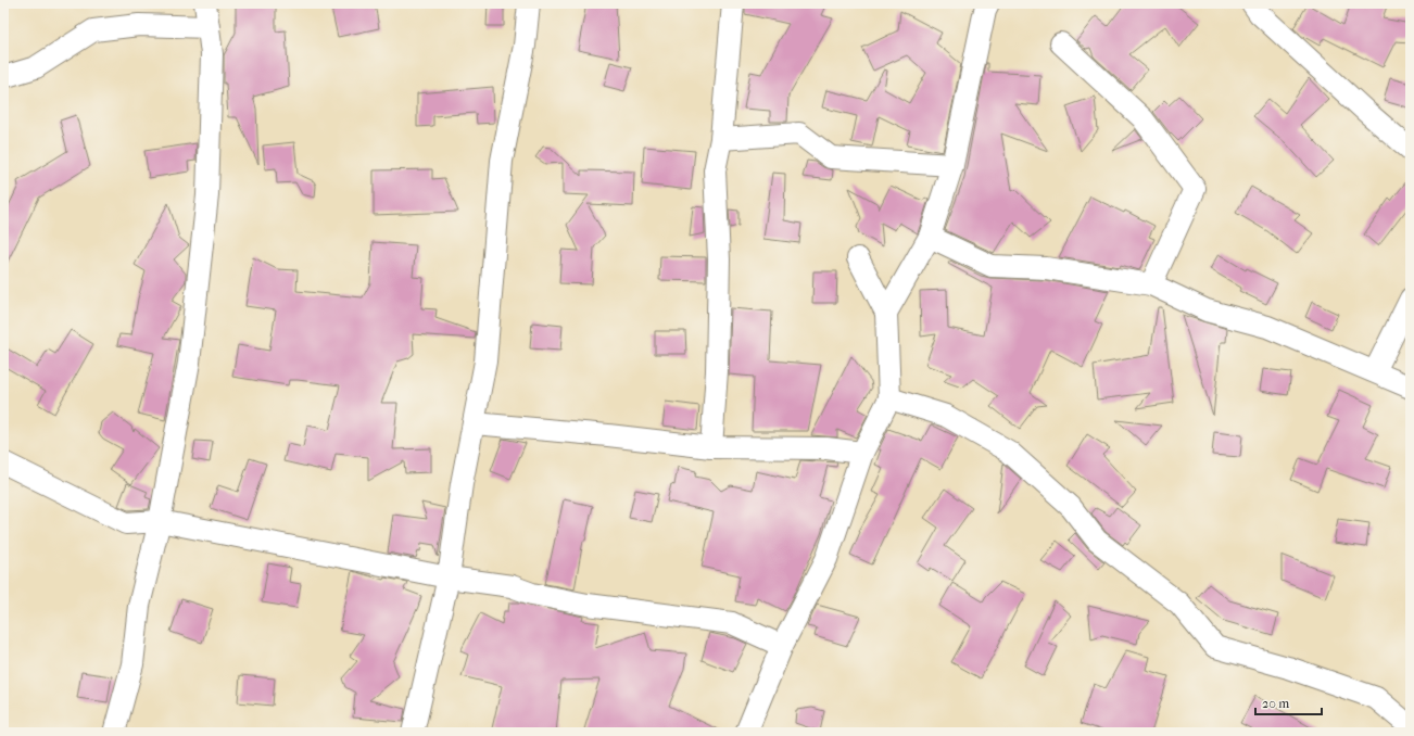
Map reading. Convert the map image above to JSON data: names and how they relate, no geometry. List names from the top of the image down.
{
  "scale_bar": "20 m"
}
